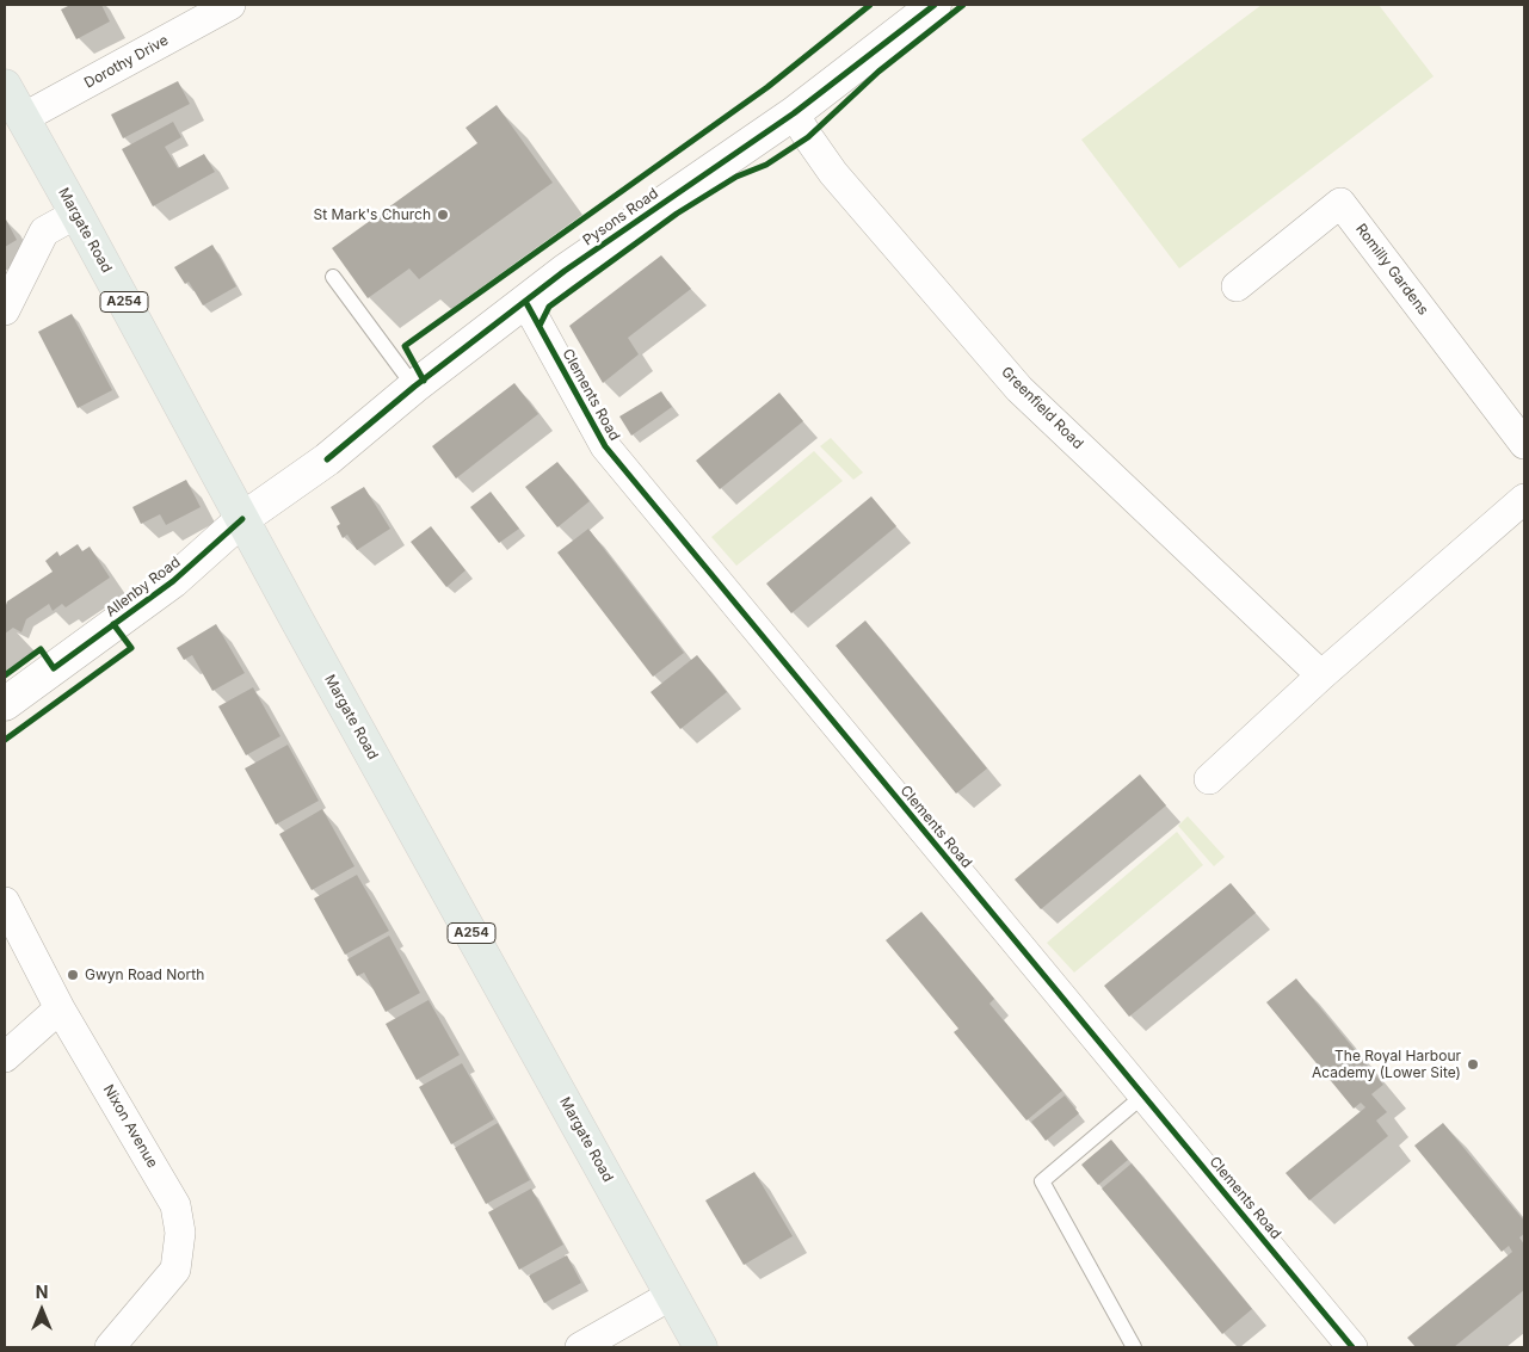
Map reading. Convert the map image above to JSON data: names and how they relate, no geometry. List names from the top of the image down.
{
  "streets": {
    "main road": ["Margate Road", "A254"],
    "street": [
      "Dorothy Drive",
      "Pysons Road",
      "Romilly Gardens",
      "Clements Road",
      "Greenfield Road",
      "Allenby Road",
      "Nixon Avenue"
    ]
  },
  "crossings": [
    ["Dorothy Drive", "Margate Road"],
    ["Pysons Road", "Margate Road"],
    ["Pysons Road", "Clements Road"],
    ["Pysons Road", "Greenfield Road"],
    ["Pysons Road", "Allenby Road"],
    ["Margate Road", "Allenby Road"]
  ],
  "places": ["St Mark's Church", "Gwyn Road North", "The Royal Harbour Academy (Lower Site)"],
  "north": "top"
}
